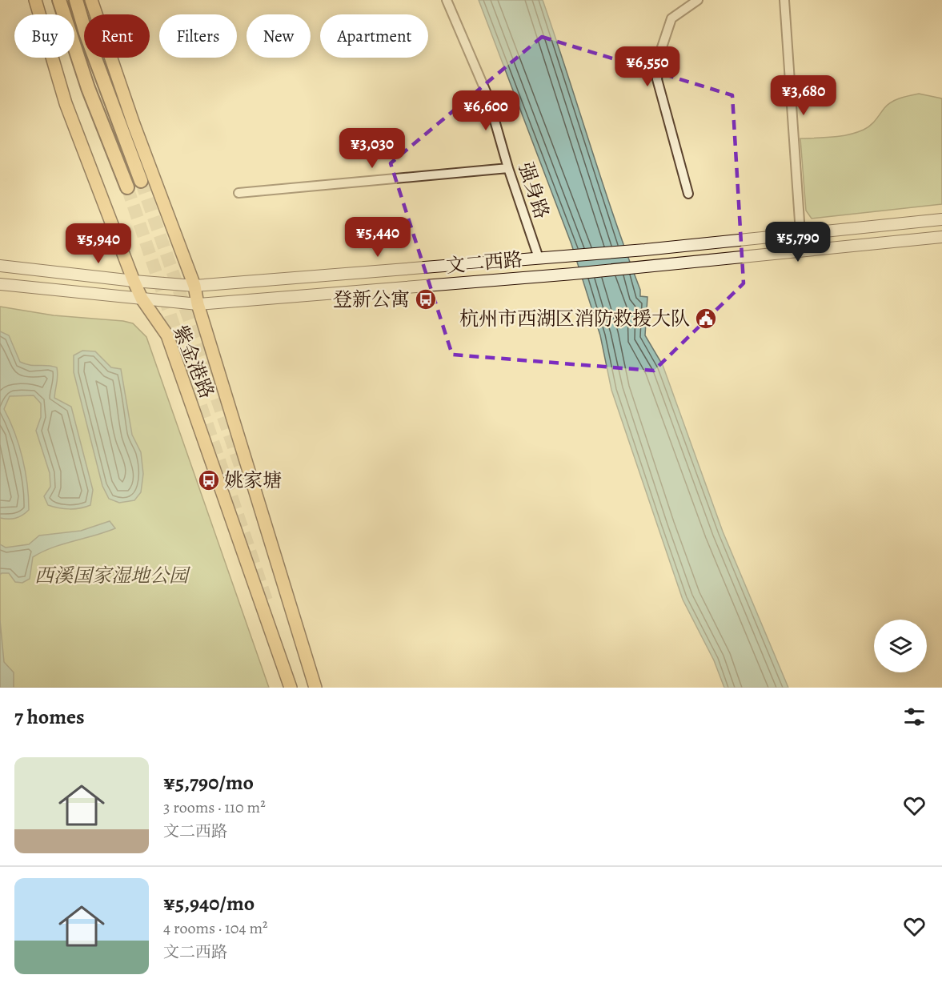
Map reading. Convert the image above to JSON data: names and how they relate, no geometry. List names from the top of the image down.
{
  "streets": {
    "main road": ["文二西路", "紫金港路"],
    "street": ["强身路"]
  },
  "crossings": [
    ["强身路", "文二西路"],
    ["文二西路", "紫金港路"]
  ],
  "parks": ["西溪国家湿地公园"],
  "places": {
    "bus stop": ["登新公寓", "姚家塘"],
    "public building": ["杭州市西湖区消防救援大队"]
  },
  "page": {
    "chip": [
      "Buy",
      "Rent",
      "Filters",
      "New",
      "Apartment"
    ],
    "price": [
      "¥6,550",
      "¥3,680",
      "¥6,600",
      "¥3,030",
      "¥5,440",
      "¥5,790",
      "¥5,940"
    ],
    "heading": "7 homes",
    "list": [
      {
        "name": "¥5,790/mo",
        "note": "3 rooms · 110 m² · 文二西路"
      },
      {
        "name": "¥5,940/mo",
        "note": "4 rooms · 104 m² · 文二西路"
      }
    ]
  }
}
